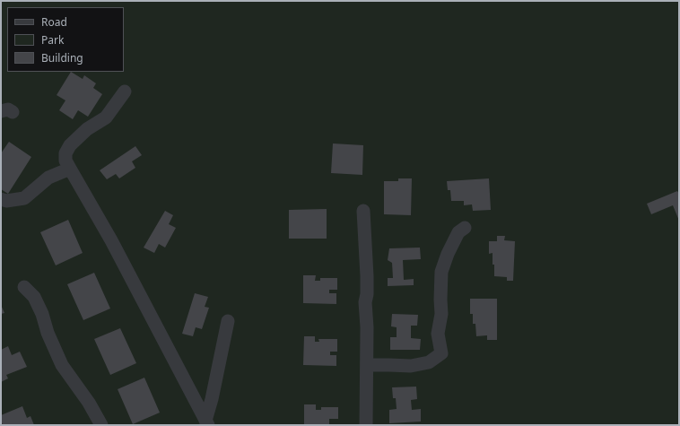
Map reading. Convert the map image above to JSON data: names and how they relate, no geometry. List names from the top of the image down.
{
  "legend": ["Road", "Park", "Building"]
}
